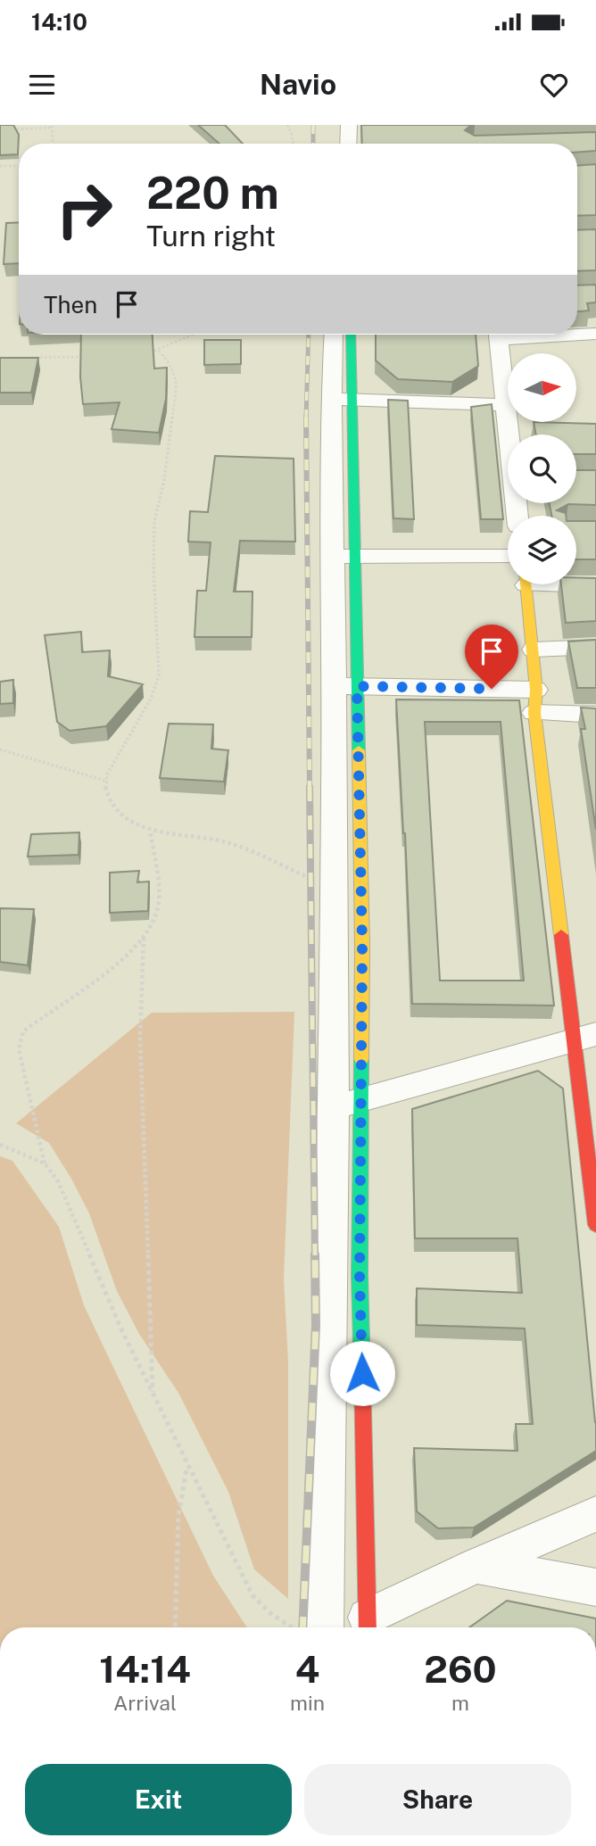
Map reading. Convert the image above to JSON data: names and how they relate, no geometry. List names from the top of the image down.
{
  "north": "right",
  "page": {
    "status": "14:10",
    "header": "Navio",
    "turn": ["220 m", "Turn right"],
    "then": "Then",
    "eta": [
      "14:14",
      "Arrival",
      "4",
      "min",
      "260",
      "m"
    ],
    "buttons": ["Exit", "Share"]
  }
}
